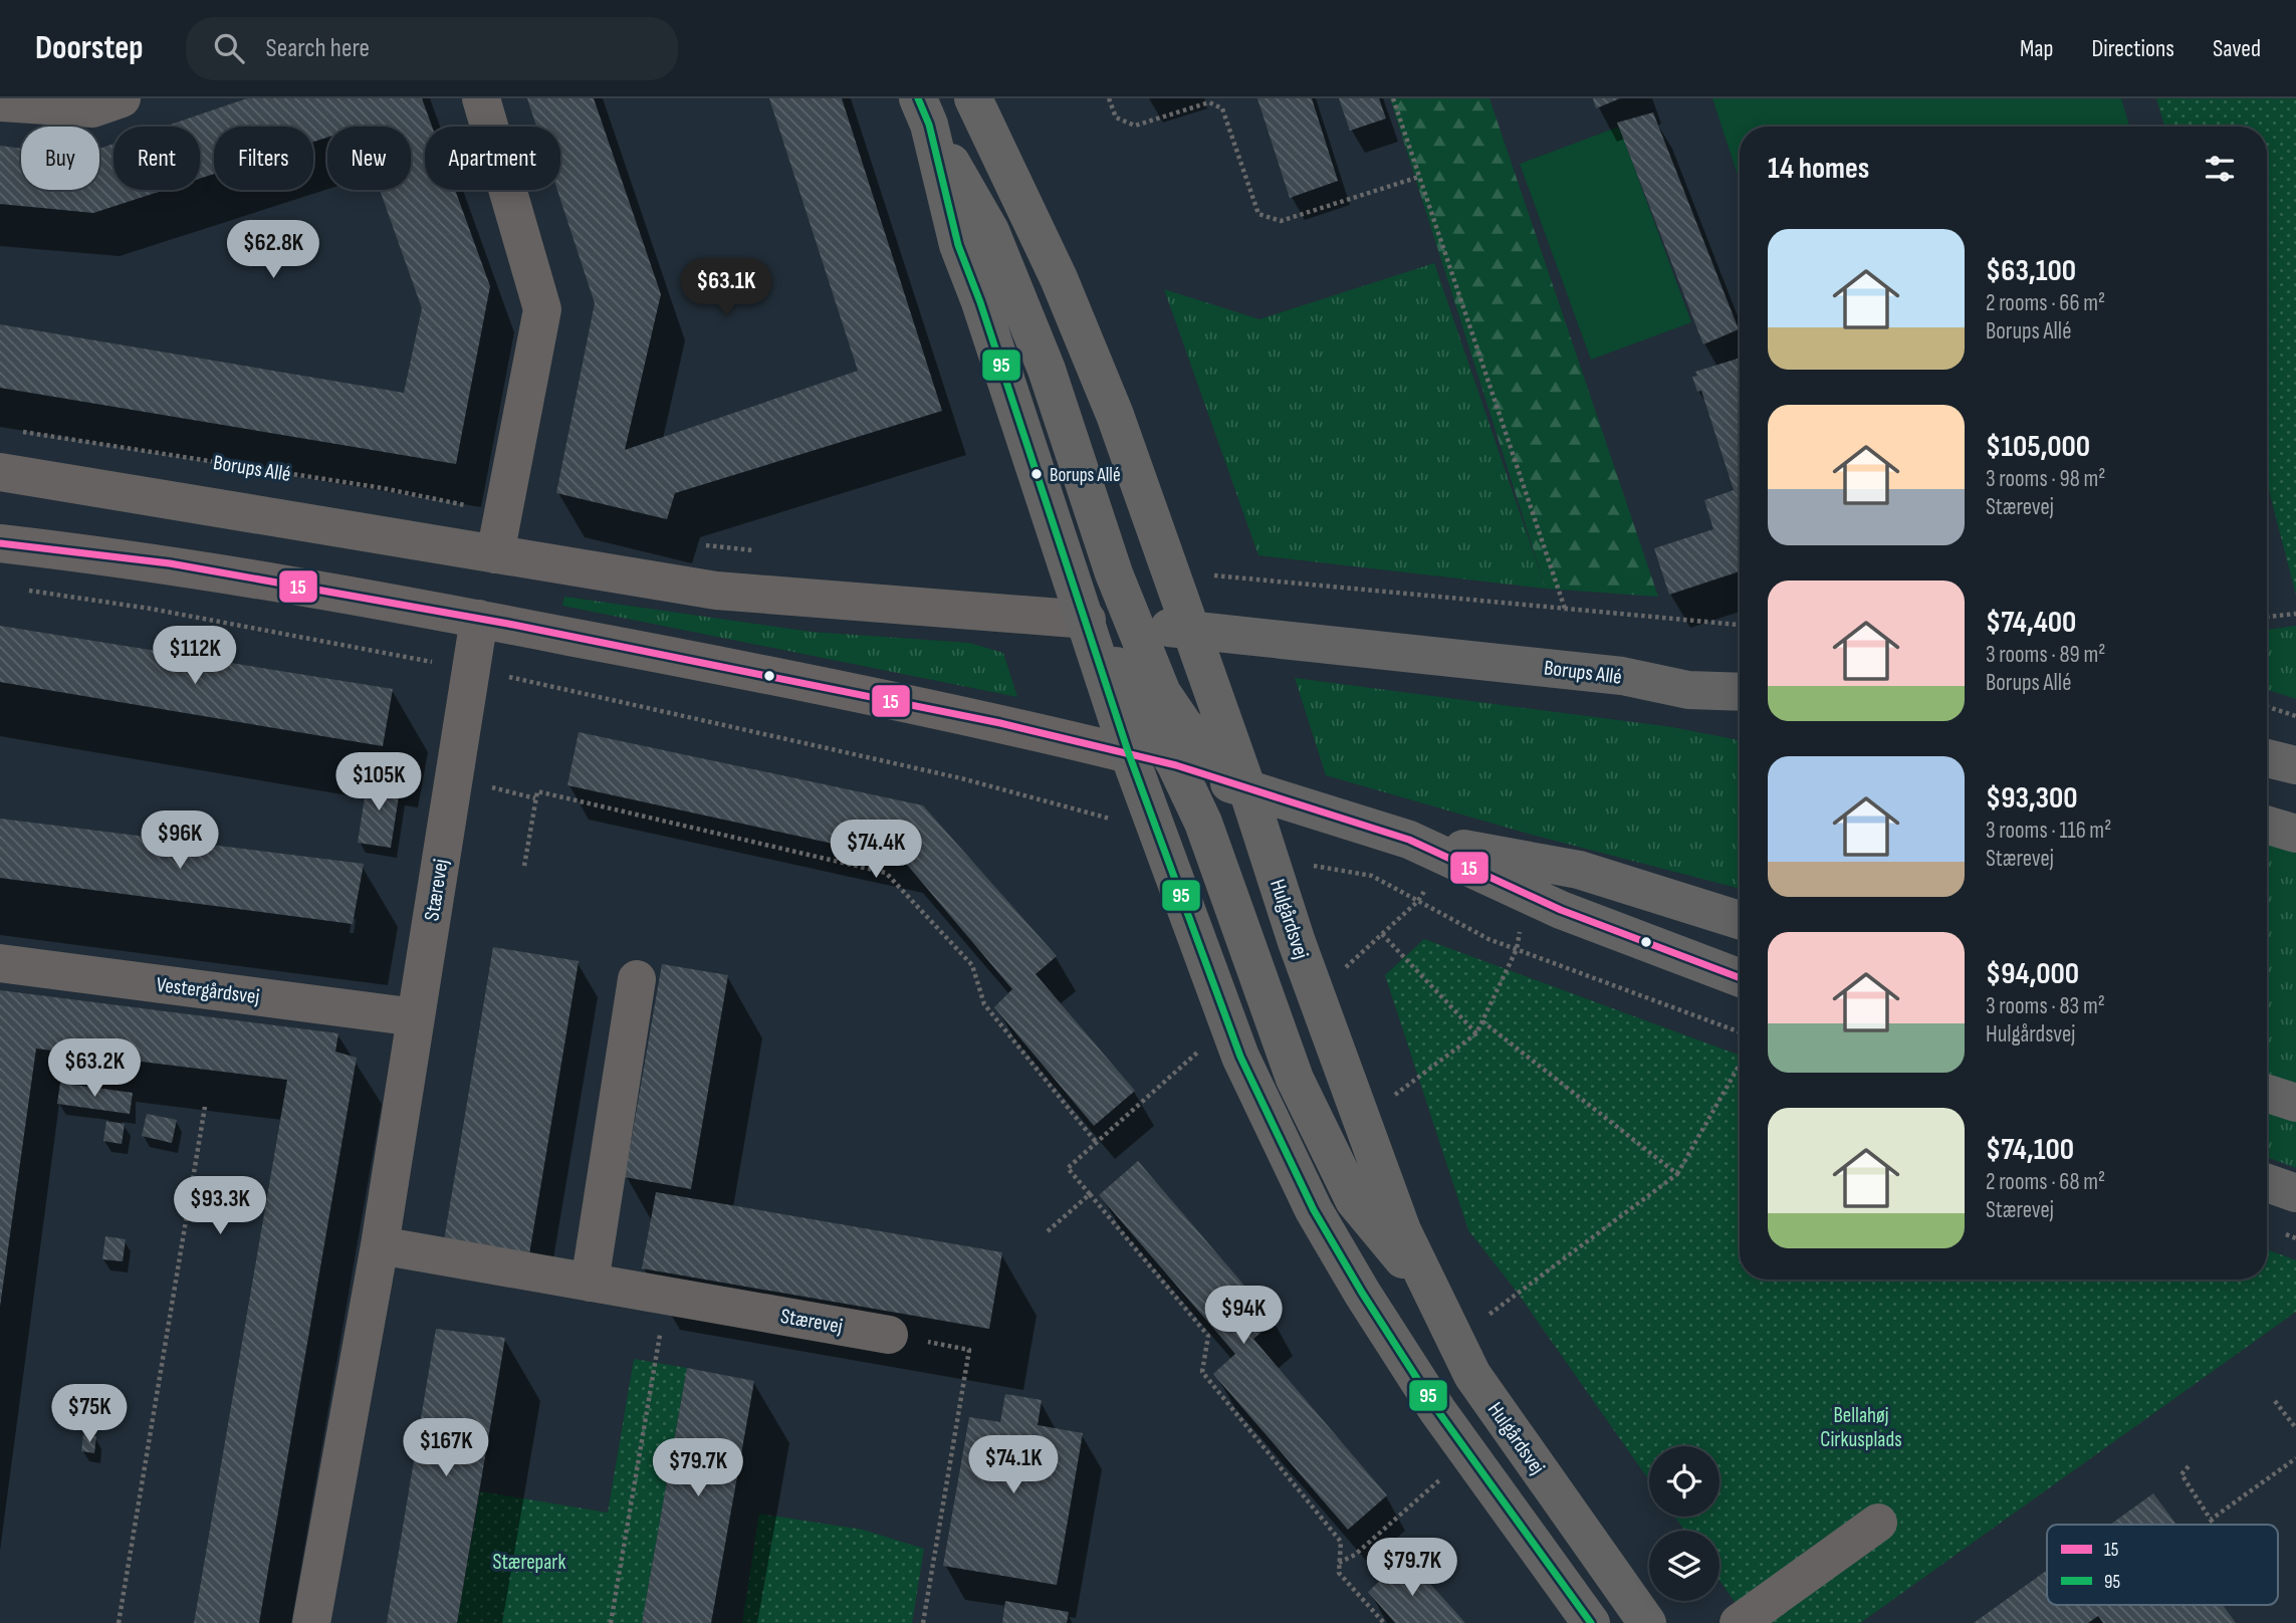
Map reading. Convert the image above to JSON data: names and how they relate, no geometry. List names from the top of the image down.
{
  "streets": {
    "main road": ["Borups Allé", "Hulgårdsvej"],
    "street": ["Stærevej", "Vestergårdsvej"]
  },
  "crossings": [
    ["Borups Allé", "Hulgårdsvej"],
    ["Stærevej", "Vestergårdsvej"]
  ],
  "parks": ["Bellahøj Cirkusplads", "Stærepark"],
  "places": ["Borups Allé"],
  "lines": ["transit line 95", "transit line 15"],
  "legend": ["15", "95"],
  "page": {
    "header": "Doorstep",
    "search": "Search here",
    "nav": ["Map", "Directions", "Saved"],
    "chip": [
      "Buy",
      "Rent",
      "Filters",
      "New",
      "Apartment"
    ],
    "heading": "14 homes",
    "list": [
      {
        "name": "$63,100",
        "note": "2 rooms · 66 m² · Borups Allé"
      },
      {
        "name": "$105,000",
        "note": "3 rooms · 98 m² · Stærevej"
      },
      {
        "name": "$74,400",
        "note": "3 rooms · 89 m² · Borups Allé"
      },
      {
        "name": "$93,300",
        "note": "3 rooms · 116 m² · Stærevej"
      },
      {
        "name": "$94,000",
        "note": "3 rooms · 83 m² · Hulgårdsvej"
      },
      {
        "name": "$74,100",
        "note": "2 rooms · 68 m² · Stærevej"
      }
    ],
    "price": [
      "$62.8K",
      "$63.1K",
      "$112K",
      "$105K",
      "$96K",
      "$74.4K",
      "$63.2K",
      "$93.3K",
      "$94K",
      "$75K",
      "$167K",
      "$74.1K",
      "$79.7K",
      "$79.7K"
    ]
  }
}
